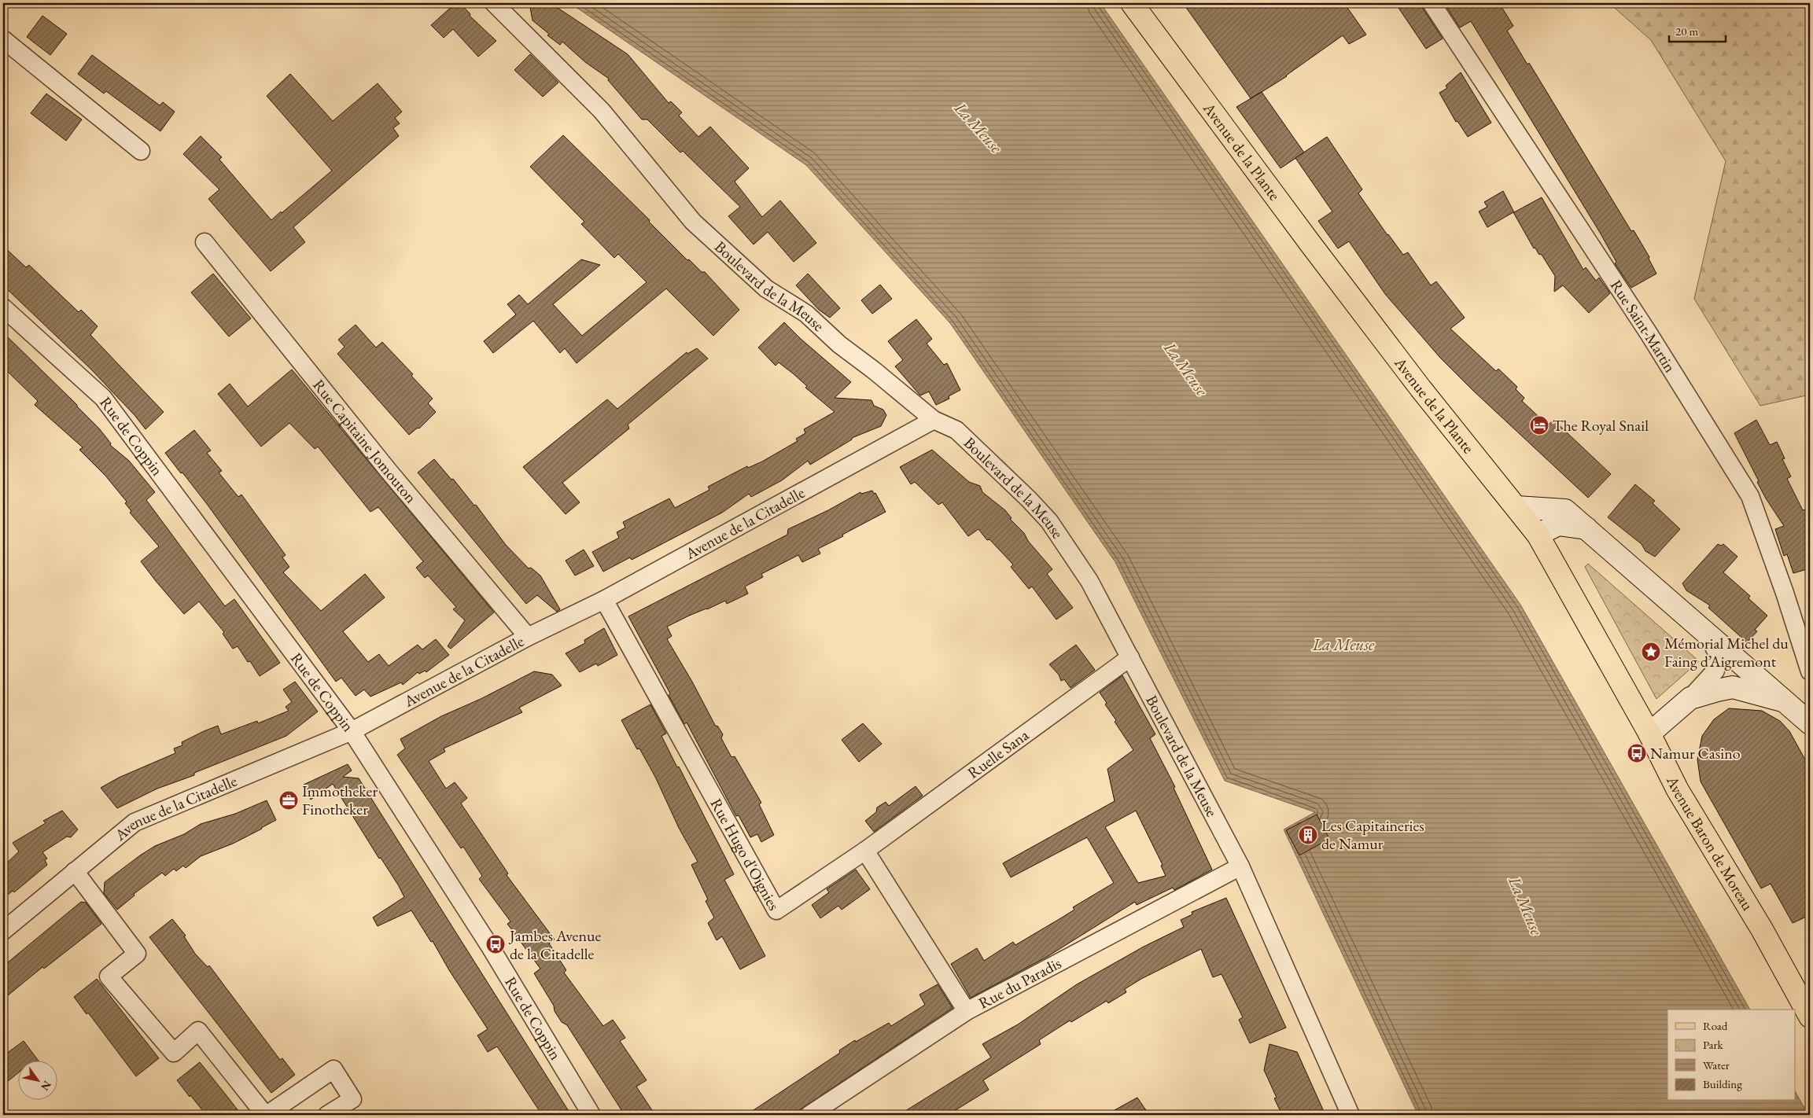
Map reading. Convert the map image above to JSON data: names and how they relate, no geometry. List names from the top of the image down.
{
  "streets": {
    "main road": ["Avenue de la Plante", "Avenue Baron de Moreau"],
    "street": [
      "Boulevard de la Meuse",
      "Rue Saint-Martin",
      "Rue de Coppin",
      "Rue Capitaine Jomouton",
      "Avenue de la Citadelle",
      "Ruelle Sana",
      "Rue Hugo d'Oignies",
      "Rue du Paradis"
    ]
  },
  "crossings": [
    ["Avenue de la Plante", "Avenue Baron de Moreau"],
    ["Boulevard de la Meuse", "Avenue de la Citadelle"],
    ["Boulevard de la Meuse", "Ruelle Sana"],
    ["Boulevard de la Meuse", "Rue du Paradis"],
    ["Rue de Coppin", "Avenue de la Citadelle"],
    ["Rue Capitaine Jomouton", "Avenue de la Citadelle"],
    ["Avenue de la Citadelle", "Rue Hugo d'Oignies"],
    ["Ruelle Sana", "Rue Hugo d'Oignies"]
  ],
  "water": ["La Meuse"],
  "places": {
    "hotel": ["The Royal Snail"],
    "place": ["Mémorial Michel du Faing d’Aigremont"],
    "bus stop": ["Namur Casino", "Jambes Avenue de la Citadelle"],
    "office": ["Immotheker Finotheker"],
    "building": ["Les Capitaineries de Namur"]
  },
  "legend": [
    "Road",
    "Park",
    "Water",
    "Building"
  ],
  "scale_bar": "20 m",
  "north": "bottom right"
}
